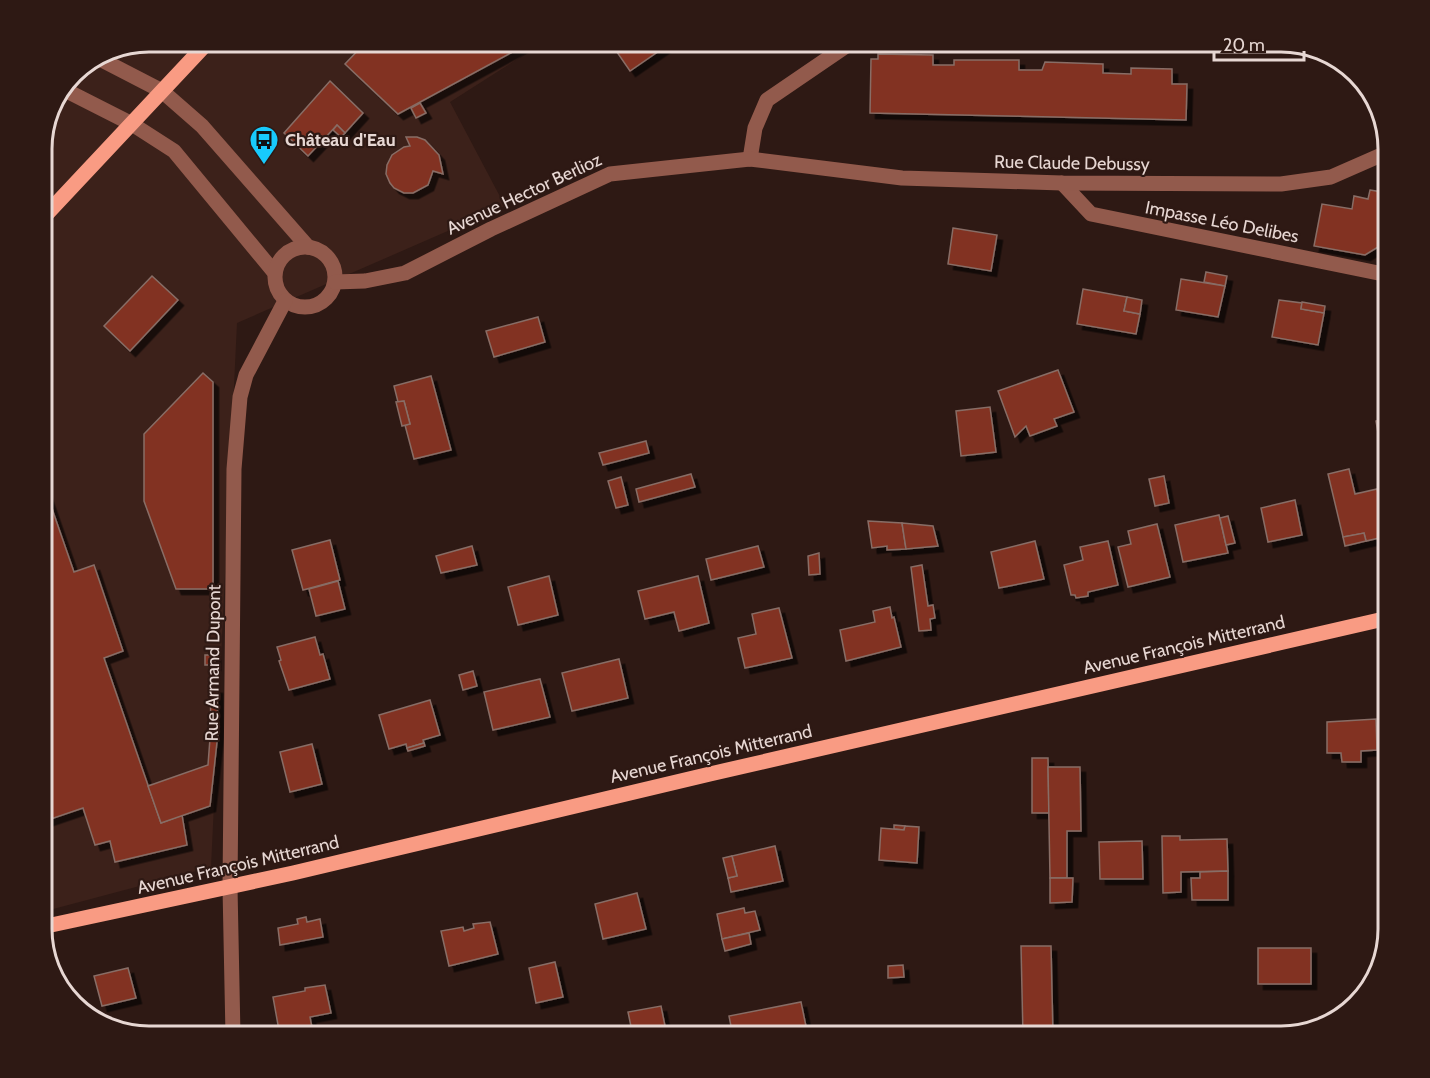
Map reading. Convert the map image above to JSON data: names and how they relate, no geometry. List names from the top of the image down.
{
  "streets": {
    "main road": ["Avenue François Mitterrand"],
    "street": [
      "Rue Claude Debussy",
      "Avenue Hector Berlioz",
      "Impasse Léo Delibes",
      "Rue Armand Dupont"
    ]
  },
  "crossings": [
    ["Rue Claude Debussy", "Avenue Hector Berlioz"],
    ["Rue Claude Debussy", "Impasse Léo Delibes"],
    ["Avenue Hector Berlioz", "Rue Armand Dupont"],
    ["Avenue François Mitterrand", "Rue Armand Dupont"]
  ],
  "places": {
    "bus stop": ["Château d'Eau"]
  },
  "scale_bar": "20 m"
}
